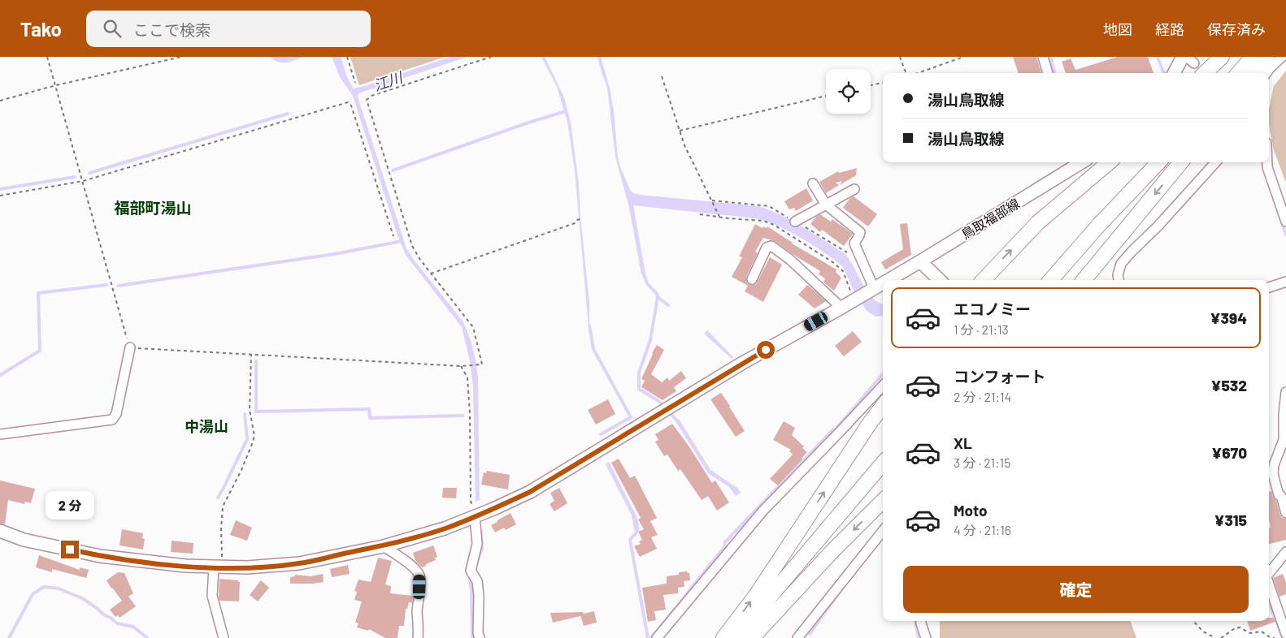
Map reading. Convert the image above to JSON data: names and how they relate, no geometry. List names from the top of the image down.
{
  "streets": {
    "main road": ["鳥取福部線"]
  },
  "districts": ["福部町湯山", "中湯山"],
  "water": ["江川"],
  "page": {
    "header": "Tako",
    "search": "ここで検索",
    "nav": ["地図", "経路", "保存済み"],
    "banner": ["湯山鳥取線", "湯山鳥取線"],
    "list": [
      {
        "name": "エコノミー",
        "note": "1 分 · 21:13",
        "value": "¥394"
      },
      {
        "name": "コンフォート",
        "note": "2 分 · 21:14",
        "value": "¥532"
      },
      {
        "name": "XL",
        "note": "3 分 · 21:15",
        "value": "¥670"
      },
      {
        "name": "Moto",
        "note": "4 分 · 21:16",
        "value": "¥315"
      }
    ],
    "bubble": "2 分",
    "buttons": "確定"
  }
}
